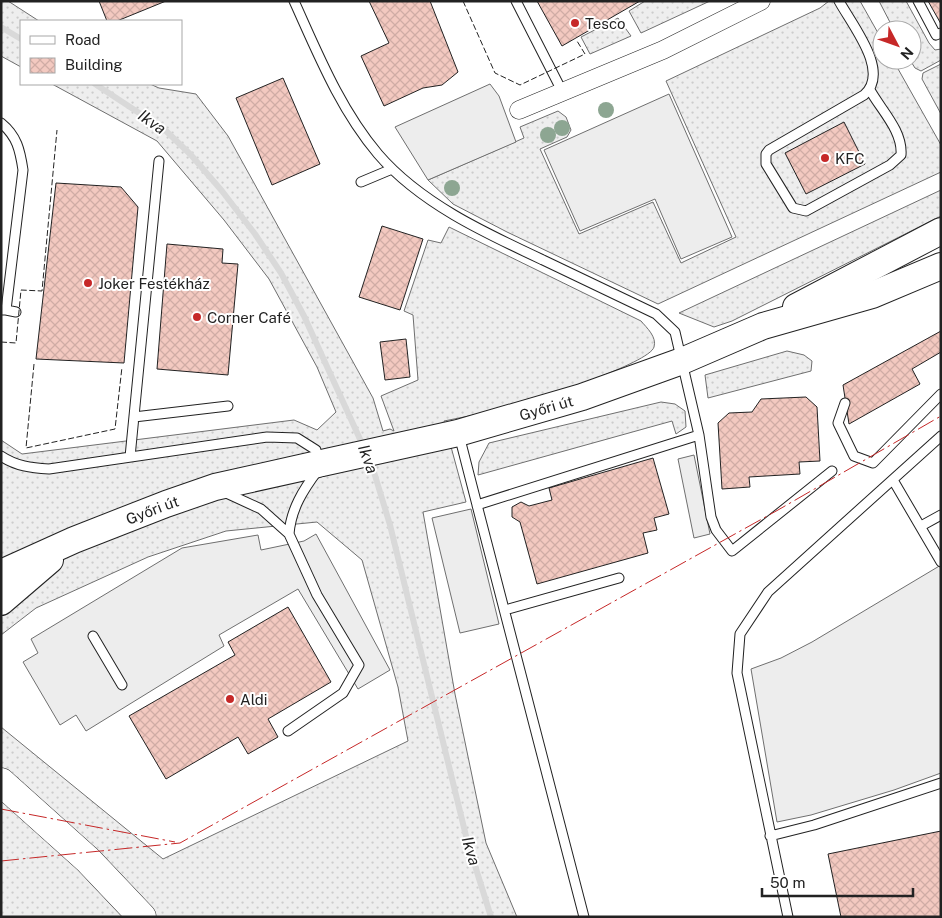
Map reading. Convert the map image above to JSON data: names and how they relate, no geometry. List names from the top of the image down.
{
  "streets": {
    "main road": ["Győri út"]
  },
  "water": ["Ikva"],
  "places": [
    "Tesco",
    "KFC",
    "Joker Festékház",
    "Corner Café",
    "Aldi"
  ],
  "legend": ["Road", "Building"],
  "scale_bar": "50 m",
  "north": "bottom right"
}
